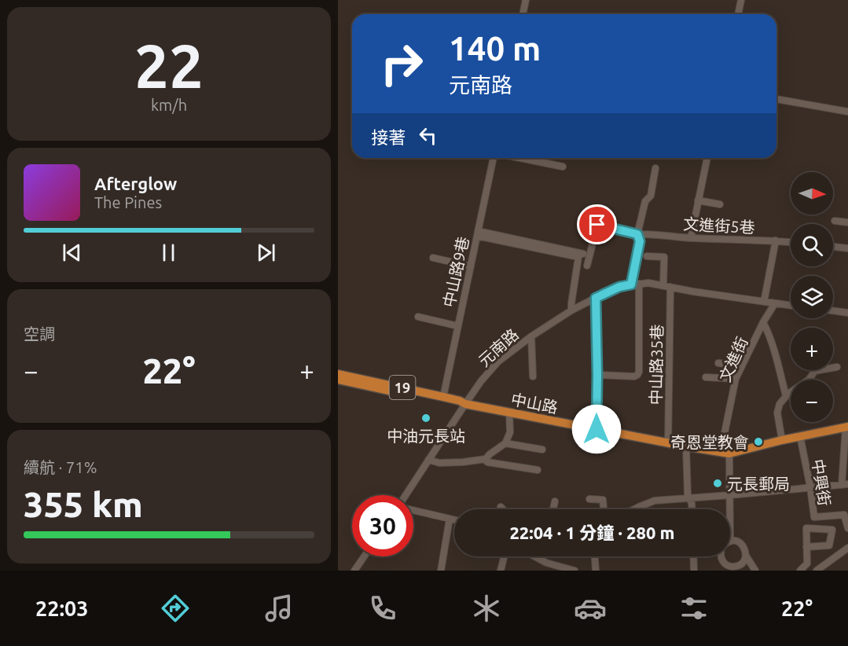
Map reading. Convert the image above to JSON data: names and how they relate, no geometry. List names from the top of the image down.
{
  "streets": {
    "main road": ["19", "中山路"],
    "street": [
      "文進街5巷",
      "中山路9巷",
      "元南路",
      "文進街",
      "中山路35巷",
      "中興街"
    ]
  },
  "crossings": [
    ["中山路9巷", "中山路"],
    ["元南路", "中山路35巷"],
    ["元南路", "中山路"],
    ["文進街", "中山路"],
    ["中山路35巷", "中山路"],
    ["中山路", "中興街"]
  ],
  "places": ["中油元長站", "奇恩堂教會", "元長郵局"],
  "north": "right",
  "page": {
    "tile": [
      ["22", "km/h"],
      "空調",
      ["續航 · 71%", "355 km"]
    ],
    "turn": ["140 m", "元南路"],
    "then": "接著",
    "song": ["Afterglow", "The Pines"],
    "map_buttons": ["+", "−"],
    "heat": ["−", "22°", "+"],
    "limit": "30",
    "trip": "22:04 · 1 分鐘 · 280 m",
    "tabs": ["22:03", "22°"]
  }
}
